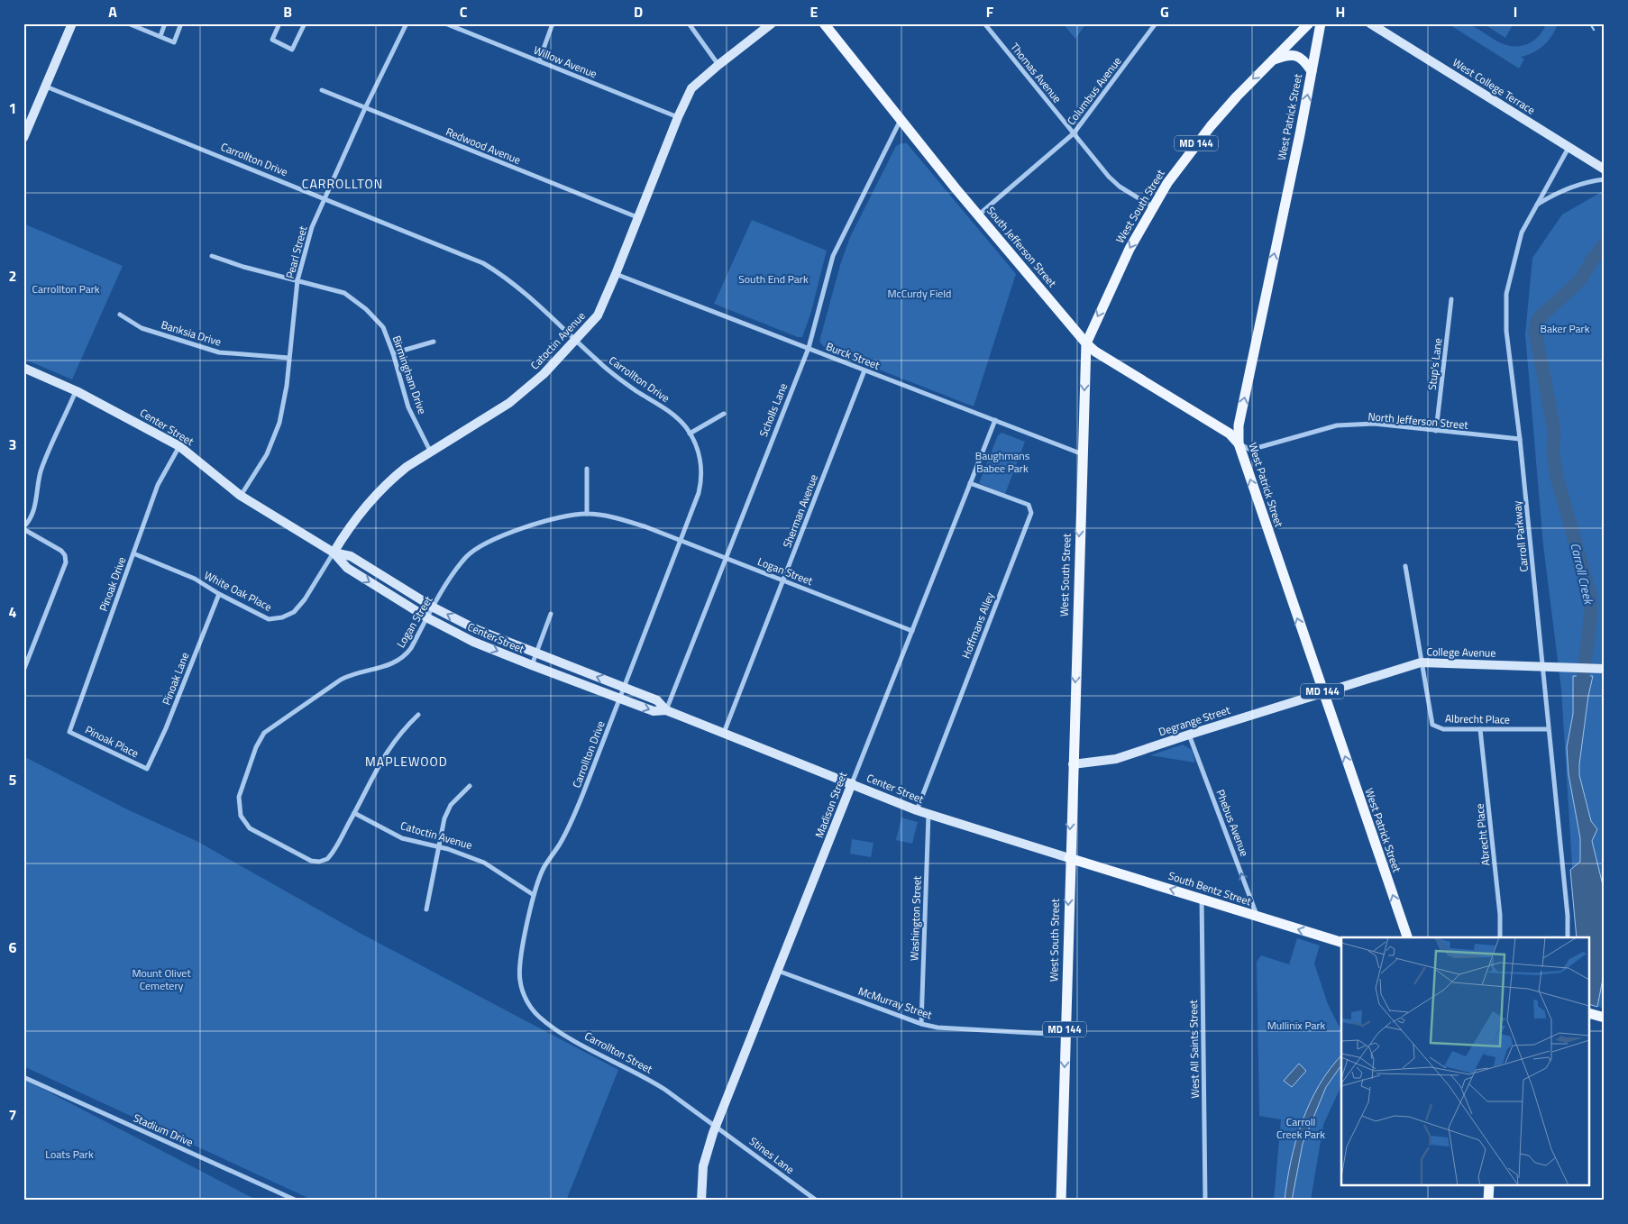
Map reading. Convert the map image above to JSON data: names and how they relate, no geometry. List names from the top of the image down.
{
  "streets": {
    "main road": [
      "West Patrick Street",
      "MD 144",
      "West South Street",
      "South Jefferson Street",
      "South Bentz Street"
    ],
    "street": [
      "Willow Avenue",
      "Thomas Avenue",
      "West College Terrace",
      "Columbus Avenue",
      "Redwood Avenue",
      "Carrollton Drive",
      "Pearl Street",
      "Banksia Drive",
      "Catoctin Avenue",
      "Burck Street",
      "Stup's Lane",
      "Birmingham Drive",
      "Scholls Lane",
      "North Jefferson Street",
      "Center Street",
      "Sherman Avenue",
      "Carroll Parkway",
      "Logan Street",
      "Pinoak Drive",
      "White Oak Place",
      "Hoffmans Alley",
      "College Avenue",
      "Pinoak Lane",
      "Albrecht Place",
      "Degrange Street",
      "Pinoak Place",
      "Madison Street",
      "Phebus Avenue",
      "Abrecht Place",
      "Washington Street",
      "McMurray Street",
      "West All Saints Street",
      "Carrollton Street",
      "Stadium Drive",
      "Stines Lane"
    ]
  },
  "crossings": [
    ["Willow Avenue", "Catoctin Avenue"],
    ["Thomas Avenue", "Columbus Avenue"],
    ["Thomas Avenue", "West South Street"],
    ["West College Terrace", "Carroll Parkway"],
    ["Columbus Avenue", "South Jefferson Street"],
    ["West Patrick Street", "South Jefferson Street"],
    ["West Patrick Street", "North Jefferson Street"],
    ["West Patrick Street", "College Avenue"],
    ["West Patrick Street", "Degrange Street"],
    ["Redwood Avenue", "Pearl Street"],
    ["Redwood Avenue", "Catoctin Avenue"],
    ["Carrollton Drive", "Pearl Street"],
    ["Carrollton Drive", "Catoctin Avenue"],
    ["Carrollton Drive", "Center Street"],
    ["Carrollton Drive", "Logan Street"],
    ["Carrollton Drive", "Carrollton Street"],
    ["West South Street", "South Jefferson Street"],
    ["West South Street", "Burck Street"],
    ["West South Street", "Center Street"],
    ["West South Street", "Degrange Street"],
    ["West South Street", "South Bentz Street"],
    ["West South Street", "McMurray Street"],
    ["South Jefferson Street", "Scholls Lane"],
    ["South Jefferson Street", "North Jefferson Street"],
    ["Pearl Street", "Banksia Drive"],
    ["Pearl Street", "Birmingham Drive"],
    ["Pearl Street", "Center Street"],
    ["Catoctin Avenue", "Burck Street"],
    ["Catoctin Avenue", "Birmingham Drive"],
    ["Catoctin Avenue", "Center Street"],
    ["Catoctin Avenue", "Logan Street"],
    ["Catoctin Avenue", "White Oak Place"],
    ["Burck Street", "Scholls Lane"],
    ["Burck Street", "Sherman Avenue"],
    ["Burck Street", "Madison Street"],
    ["Stup's Lane", "North Jefferson Street"],
    ["Scholls Lane", "Center Street"],
    ["Scholls Lane", "Logan Street"],
    ["North Jefferson Street", "Carroll Parkway"],
    ["Center Street", "Sherman Avenue"],
    ["Center Street", "Logan Street"],
    ["Center Street", "Pinoak Drive"],
    ["Center Street", "White Oak Place"],
    ["Center Street", "Hoffmans Alley"],
    ["Center Street", "Madison Street"],
    ["Center Street", "South Bentz Street"],
    ["Center Street", "Washington Street"],
    ["Sherman Avenue", "Logan Street"],
    ["Carroll Parkway", "College Avenue"],
    ["Carroll Parkway", "Albrecht Place"],
    ["Logan Street", "Madison Street"],
    ["Pinoak Drive", "White Oak Place"],
    ["Pinoak Drive", "Pinoak Place"],
    ["White Oak Place", "Pinoak Lane"],
    ["Hoffmans Alley", "Madison Street"],
    ["College Avenue", "Albrecht Place"],
    ["College Avenue", "Degrange Street"],
    ["Pinoak Lane", "Pinoak Place"],
    ["Albrecht Place", "Abrecht Place"],
    ["Degrange Street", "Phebus Avenue"],
    ["Madison Street", "McMurray Street"],
    ["Madison Street", "Carrollton Street"],
    ["Madison Street", "Stines Lane"],
    ["Phebus Avenue", "South Bentz Street"],
    ["South Bentz Street", "West All Saints Street"],
    ["Washington Street", "McMurray Street"],
    ["Carrollton Street", "Stines Lane"]
  ],
  "one_way": [
    "West Patrick Street",
    "West South Street",
    "Phebus Avenue",
    "South Bentz Street"
  ],
  "districts": ["CARROLLTON", "MAPLEWOOD"],
  "water": ["Carroll Creek"],
  "parks": [
    "South End Park",
    "Carrollton Park",
    "McCurdy Field",
    "Baker Park",
    "Baughmans Babee Park",
    "Mount Olivet Cemetery",
    "Mullinix Park",
    "Carroll Creek Park",
    "Loats Park"
  ],
  "grid": {
    "columns": [
      "A",
      "B",
      "C",
      "D",
      "E",
      "F",
      "G",
      "H",
      "I"
    ],
    "rows": [
      "1",
      "2",
      "3",
      "4",
      "5",
      "6",
      "7"
    ]
  }
}
